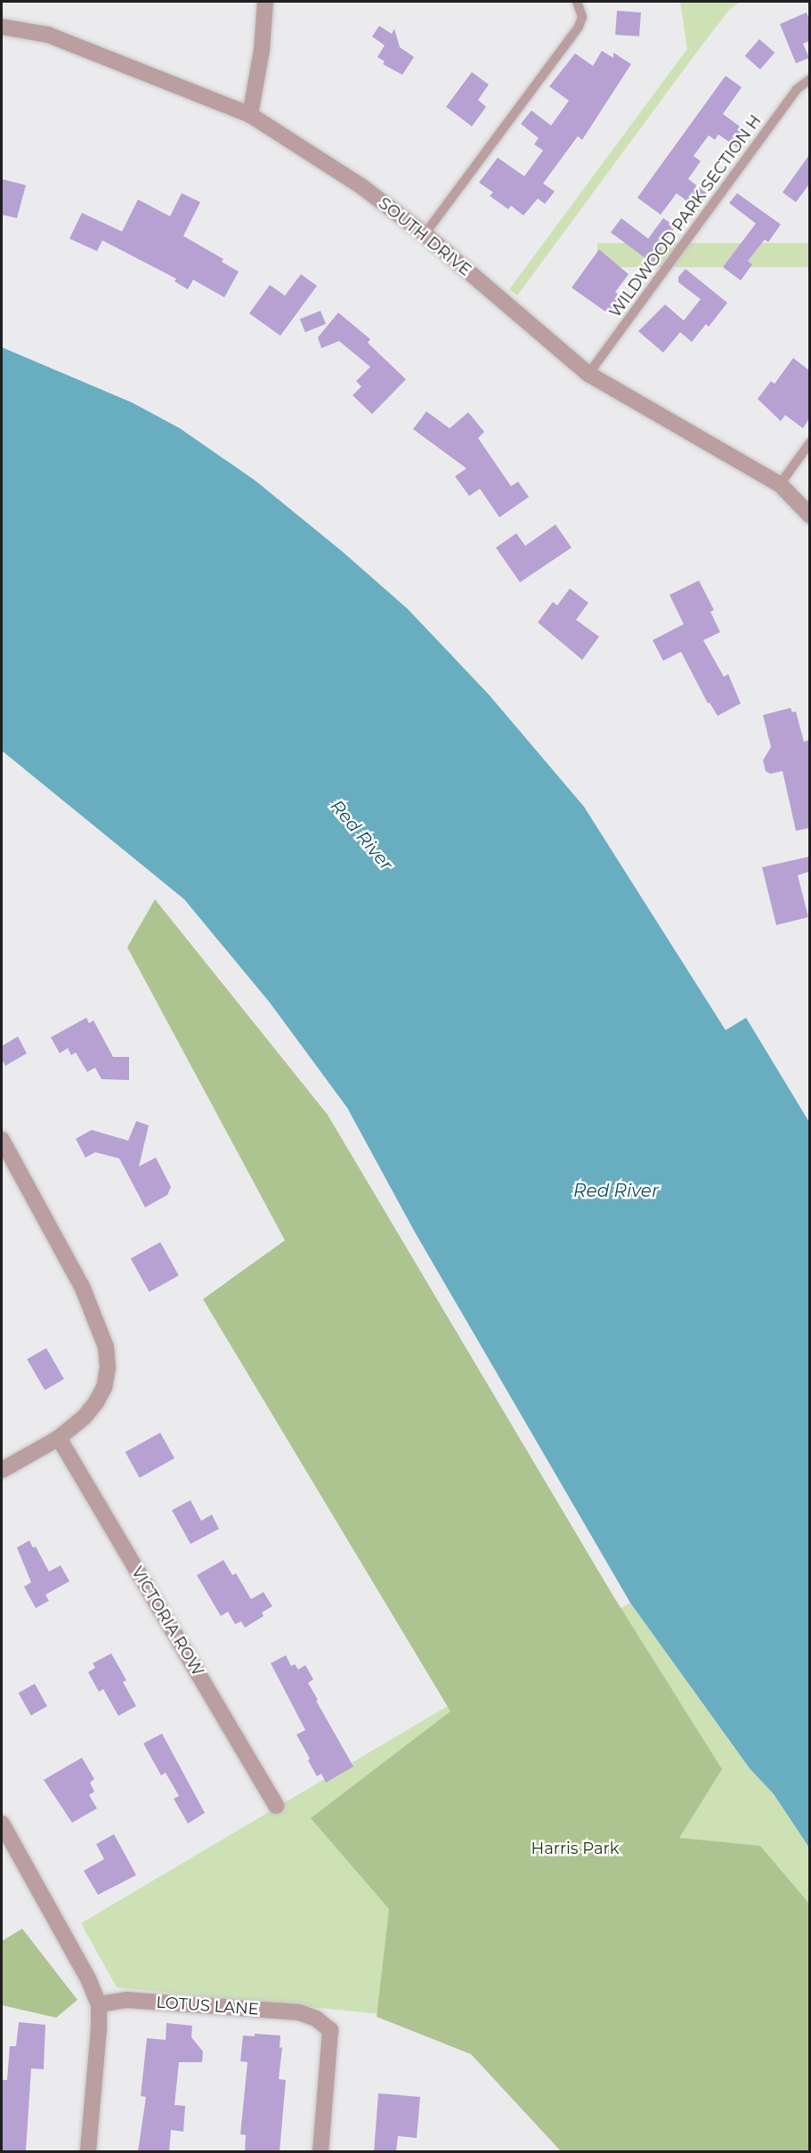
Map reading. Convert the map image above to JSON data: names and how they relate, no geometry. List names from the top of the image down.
{
  "streets": {
    "street": ["SOUTH DRIVE", "VICTORIA ROW", "LOTUS LANE"],
    "lane": ["WILDWOOD PARK SECTION H"]
  },
  "crossings": [
    ["WILDWOOD PARK SECTION H", "SOUTH DRIVE"]
  ],
  "water": ["Red River"],
  "parks": ["Harris Park"]
}
